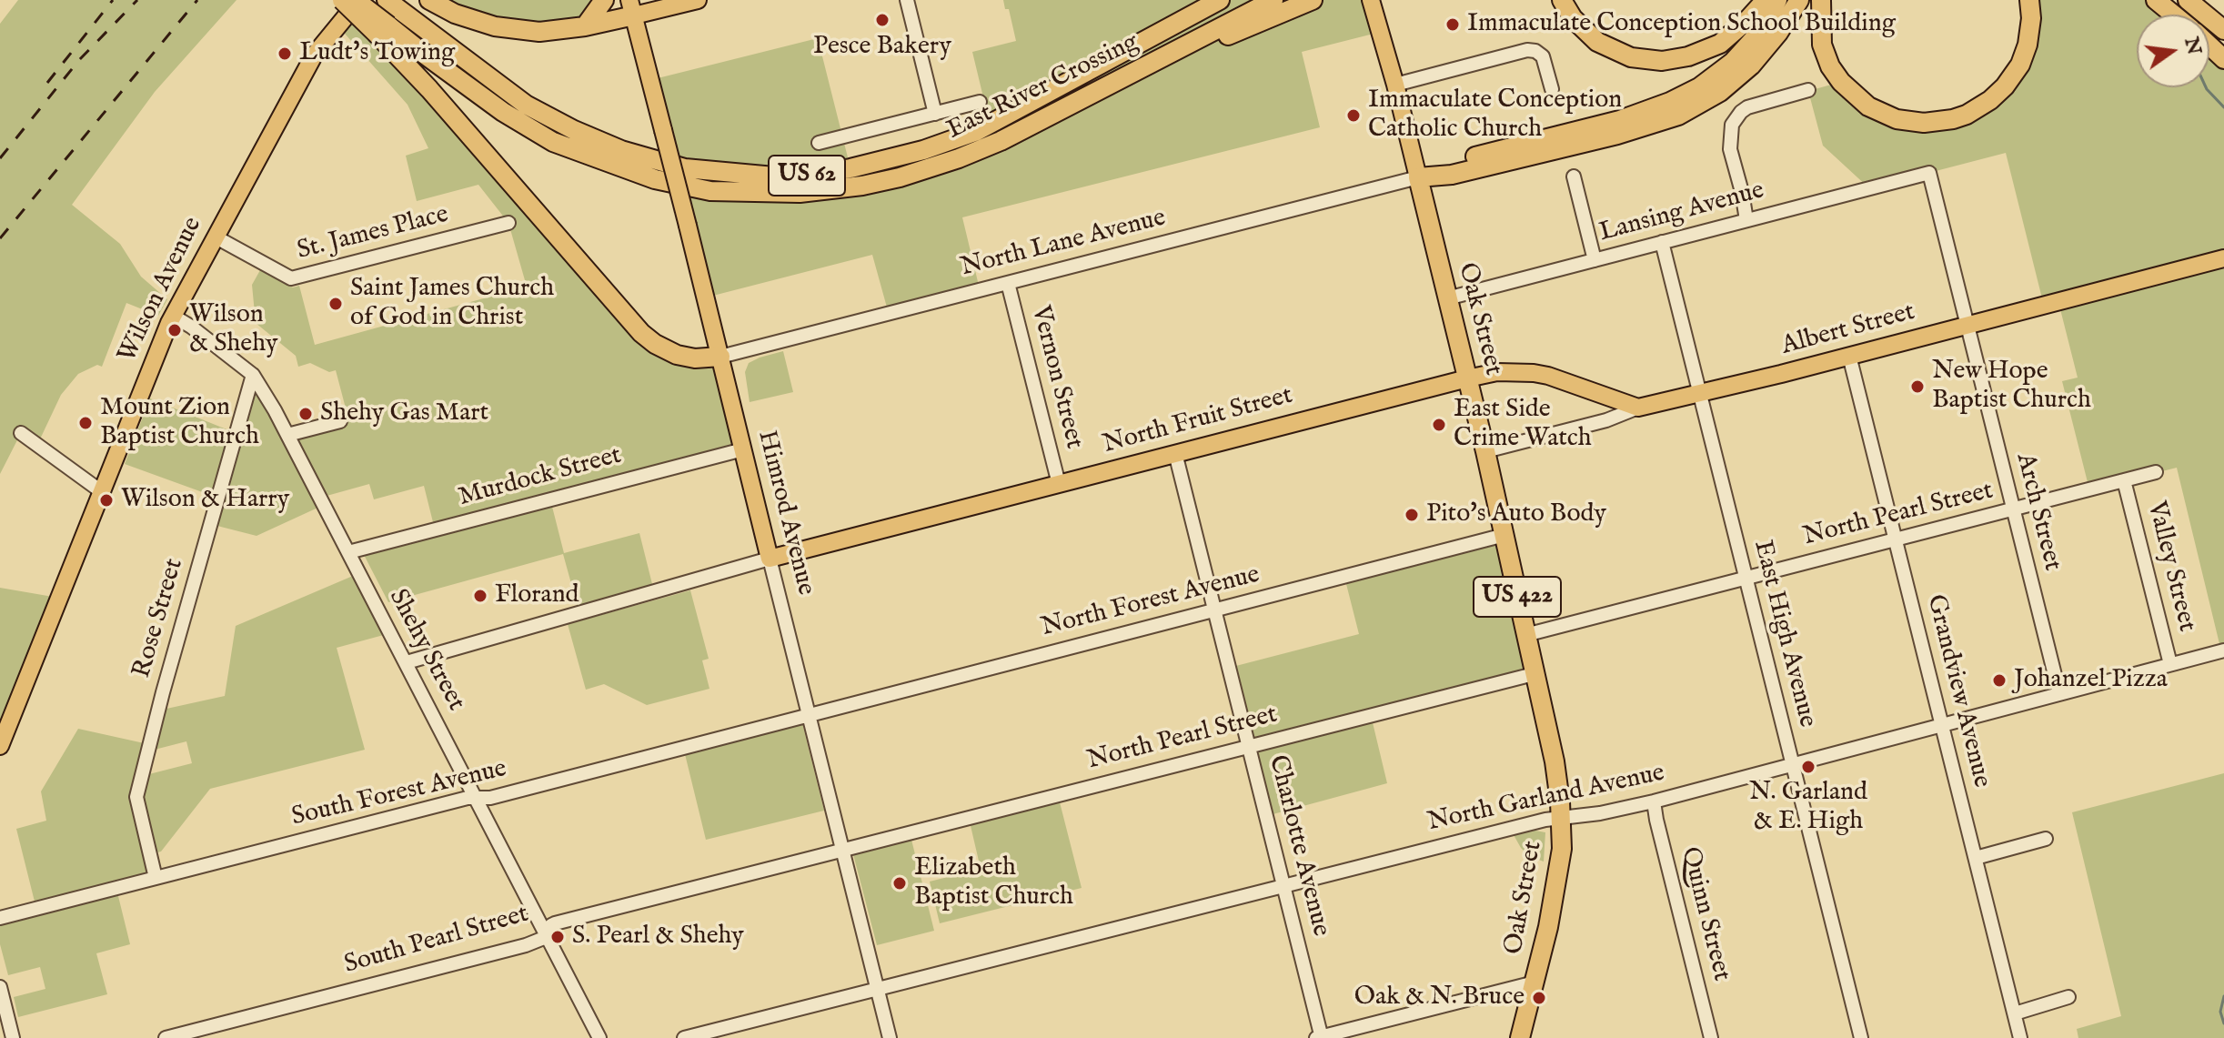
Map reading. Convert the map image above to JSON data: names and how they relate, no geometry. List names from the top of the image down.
{
  "streets": {
    "highway": [
      "East River Crossing",
      "US 62",
      "Oak Street",
      "US 422"
    ],
    "main road": [
      "Wilson Avenue",
      "Albert Street",
      "North Fruit Street",
      "Himrod Avenue"
    ],
    "street": [
      "Lansing Avenue",
      "St. James Place",
      "North Lane Avenue",
      "Vernon Street",
      "Murdock Street",
      "Arch Street",
      "North Pearl Street",
      "Valley Street",
      "North Forest Avenue",
      "Rose Street",
      "East High Avenue",
      "Shehy Street",
      "Grandview Avenue",
      "South Forest Avenue",
      "North Garland Avenue",
      "Charlotte Avenue",
      "Quinn Street",
      "South Pearl Street"
    ]
  },
  "crossings": [
    ["East River Crossing", "Wilson Avenue"],
    ["Lansing Avenue", "Oak Street"],
    ["Lansing Avenue", "Arch Street"],
    ["Lansing Avenue", "East High Avenue"],
    ["St. James Place", "Wilson Avenue"],
    ["North Lane Avenue", "Oak Street"],
    ["North Lane Avenue", "Vernon Street"],
    ["North Lane Avenue", "Himrod Avenue"],
    ["Wilson Avenue", "Shehy Street"],
    ["Oak Street", "Albert Street"],
    ["Oak Street", "North Fruit Street"],
    ["Oak Street", "North Pearl Street"],
    ["Oak Street", "North Forest Avenue"],
    ["Oak Street", "North Garland Avenue"],
    ["Albert Street", "North Fruit Street"],
    ["Albert Street", "Arch Street"],
    ["Albert Street", "East High Avenue"],
    ["Albert Street", "Grandview Avenue"],
    ["Vernon Street", "North Fruit Street"],
    ["North Fruit Street", "Himrod Avenue"],
    ["North Fruit Street", "Charlotte Avenue"],
    ["Murdock Street", "Himrod Avenue"],
    ["Murdock Street", "Shehy Street"],
    ["Arch Street", "North Pearl Street"],
    ["Arch Street", "North Garland Avenue"],
    ["Himrod Avenue", "North Pearl Street"],
    ["Himrod Avenue", "North Forest Avenue"],
    ["Himrod Avenue", "South Forest Avenue"],
    ["Himrod Avenue", "North Garland Avenue"],
    ["Himrod Avenue", "South Pearl Street"],
    ["North Pearl Street", "Valley Street"],
    ["North Pearl Street", "East High Avenue"],
    ["North Pearl Street", "Grandview Avenue"],
    ["North Pearl Street", "Charlotte Avenue"],
    ["North Pearl Street", "South Pearl Street"],
    ["Valley Street", "North Garland Avenue"],
    ["North Forest Avenue", "South Forest Avenue"],
    ["North Forest Avenue", "Charlotte Avenue"],
    ["Rose Street", "Shehy Street"],
    ["Rose Street", "South Forest Avenue"],
    ["East High Avenue", "North Garland Avenue"],
    ["Shehy Street", "South Forest Avenue"],
    ["Shehy Street", "South Pearl Street"],
    ["Grandview Avenue", "North Garland Avenue"],
    ["North Garland Avenue", "Charlotte Avenue"],
    ["North Garland Avenue", "Quinn Street"]
  ],
  "places": [
    "Pesce Bakery",
    "Immaculate Conception School Building",
    "Ludt's Towing",
    "Immaculate Conception Catholic Church",
    "Saint James Church of God in Christ",
    "Wilson & Shehy",
    "New Hope Baptist Church",
    "Shehy Gas Mart",
    "Mount Zion Baptist Church",
    "East Side Crime Watch",
    "Wilson & Harry",
    "Pito's Auto Body",
    "Florand",
    "Johanzel Pizza",
    "N. Garland & E. High",
    "Elizabeth Baptist Church",
    "S. Pearl & Shehy",
    "Oak & N. Bruce"
  ],
  "north": "right"
}
